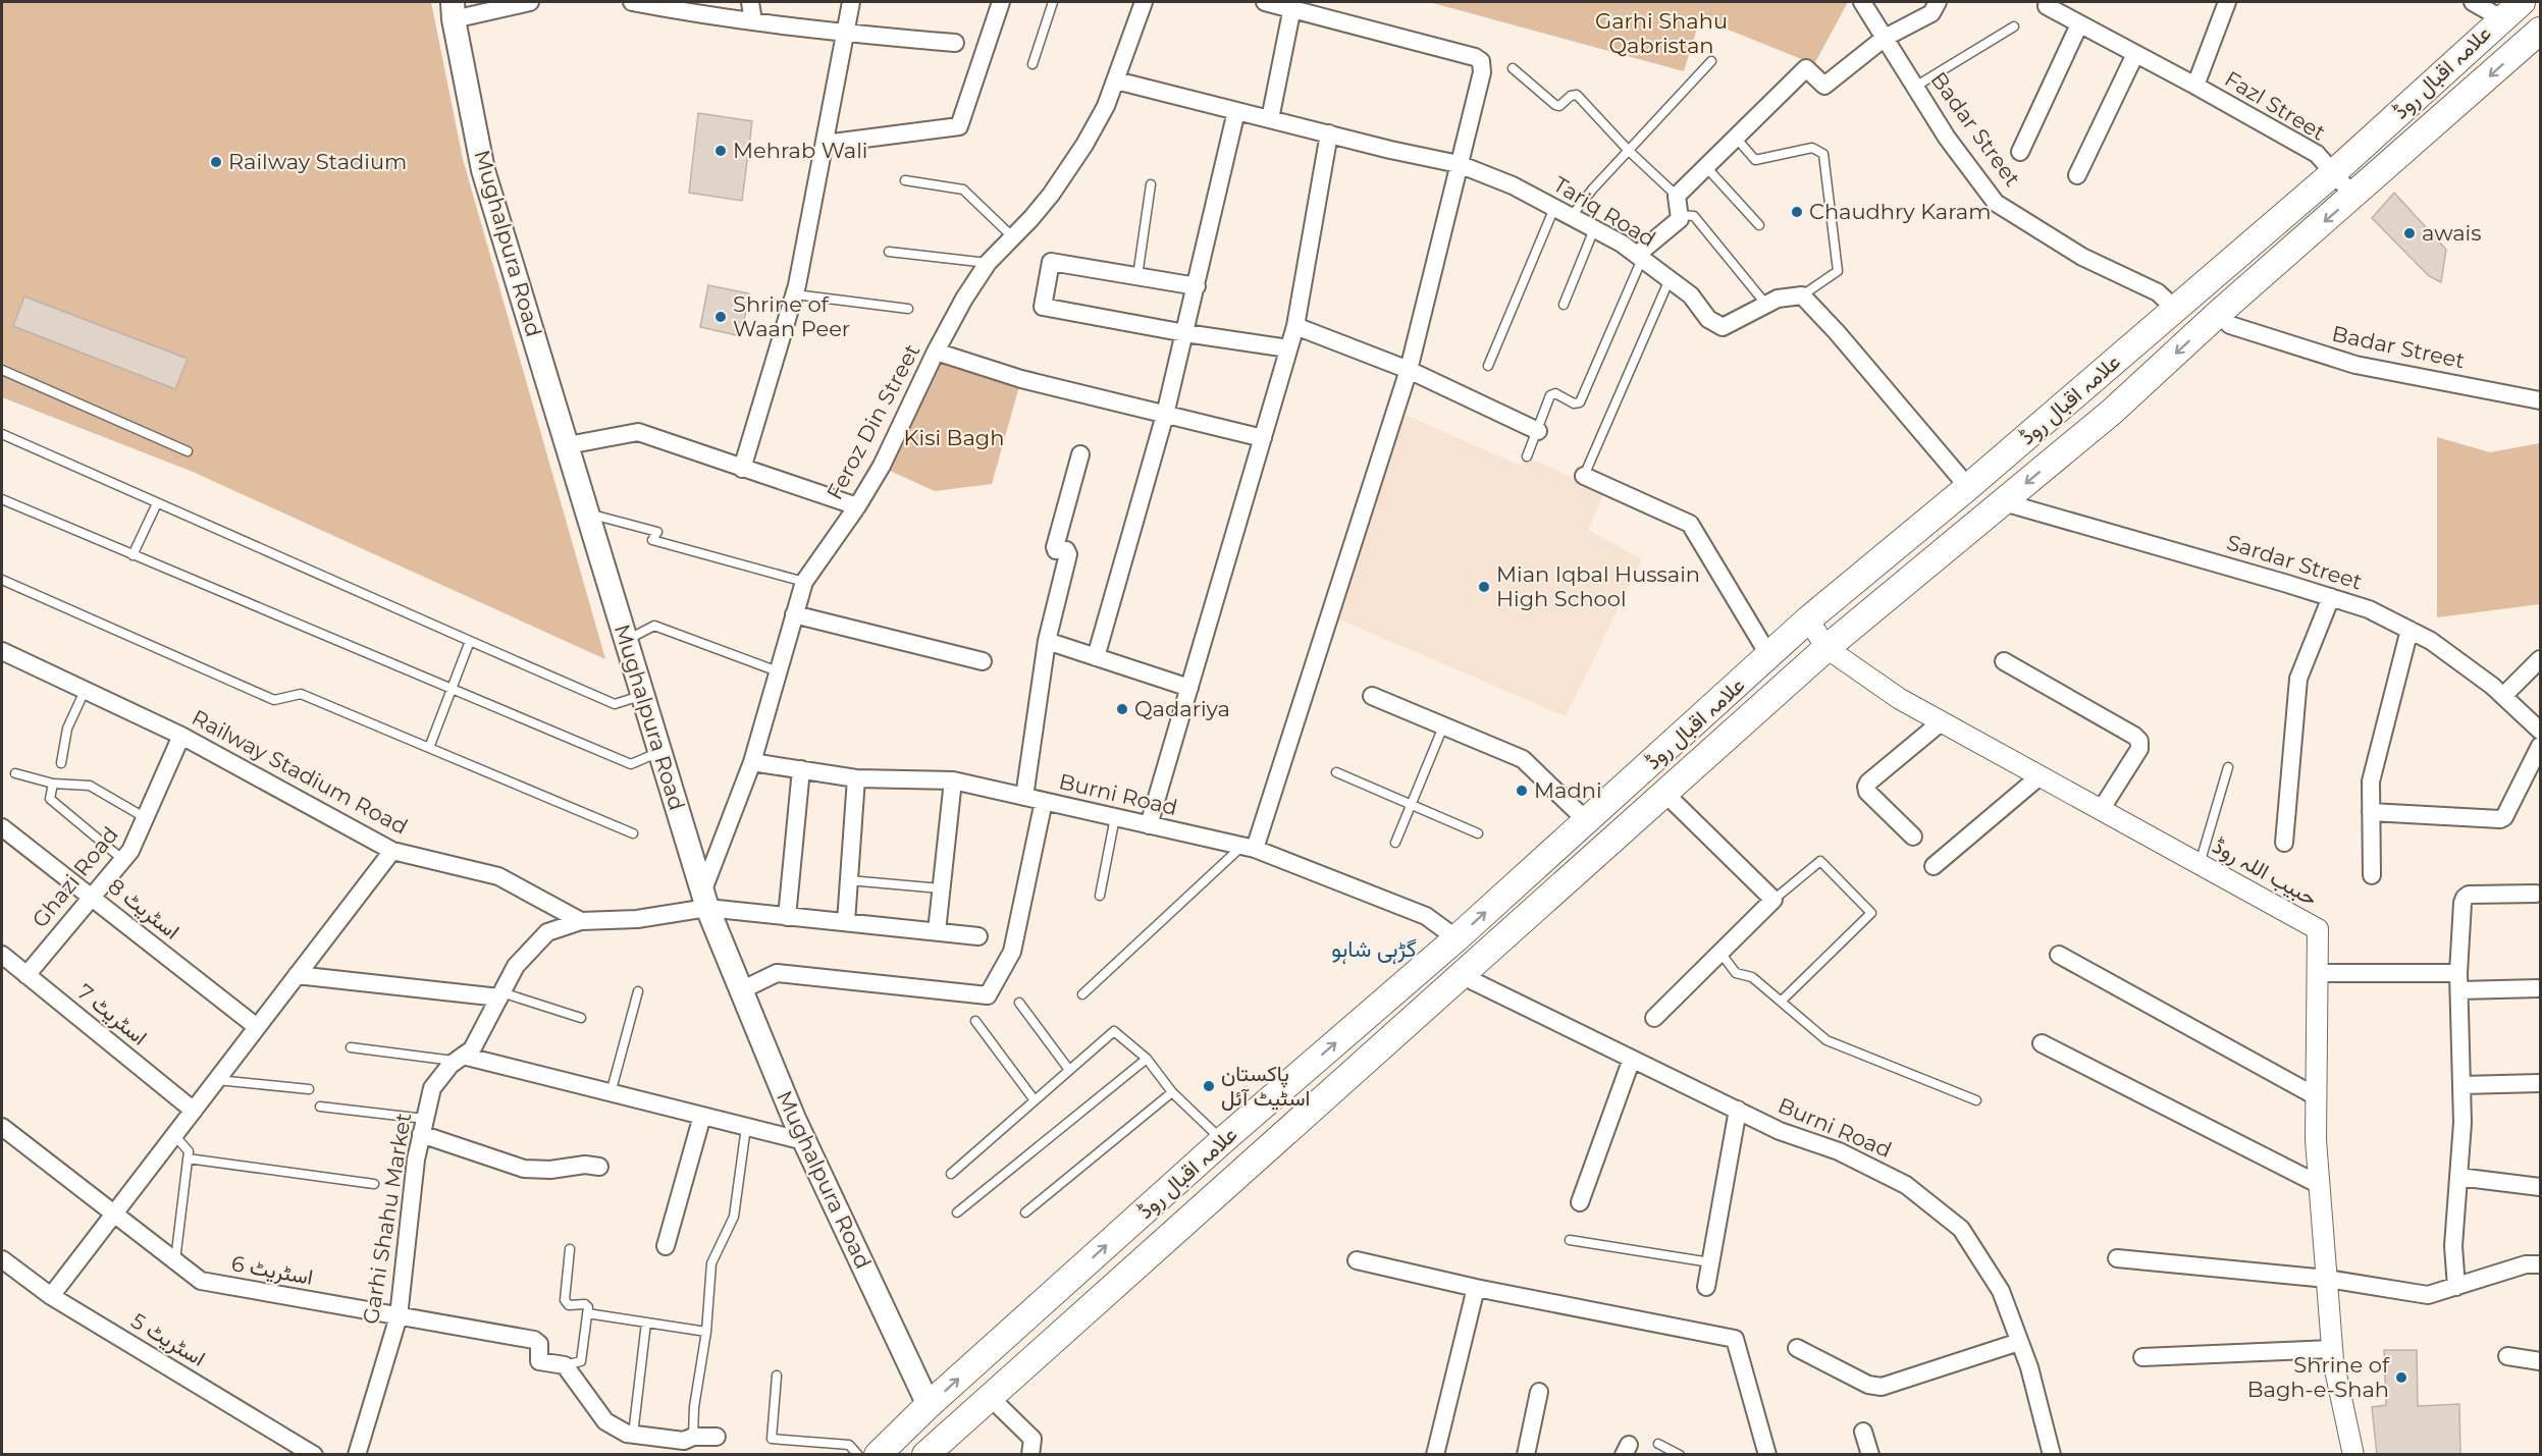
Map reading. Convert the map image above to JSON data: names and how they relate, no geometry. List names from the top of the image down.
{
  "streets": {
    "main road": ["علامہ اقبال روڈ", "Mughalpura Road"],
    "street": [
      "Fazl Street",
      "Badar Street",
      "Tariq Road",
      "Feroz Din Street",
      "Sardar Street",
      "Railway Stadium Road",
      "Burni Road",
      "حبیب اللہ روڈ",
      "Ghazi Road",
      "اسٹریٹ 8",
      "اسٹریٹ 7",
      "Garhi Shahu Market",
      "اسٹریٹ 6",
      "اسٹریٹ 5"
    ]
  },
  "crossings": [
    ["علامہ اقبال روڈ", "Fazl Street"],
    ["علامہ اقبال روڈ", "Badar Street"],
    ["علامہ اقبال روڈ", "Mughalpura Road"],
    ["علامہ اقبال روڈ", "Sardar Street"],
    ["علامہ اقبال روڈ", "Burni Road"],
    ["علامہ اقبال روڈ", "حبیب اللہ روڈ"],
    ["Tariq Road", "Feroz Din Street"],
    ["Mughalpura Road", "Feroz Din Street"],
    ["Mughalpura Road", "Garhi Shahu Market"],
    ["Feroz Din Street", "Burni Road"],
    ["Feroz Din Street", "Garhi Shahu Market"],
    ["Railway Stadium Road", "Ghazi Road"],
    ["Railway Stadium Road", "Garhi Shahu Market"],
    ["Ghazi Road", "اسٹریٹ 8"],
    ["Ghazi Road", "اسٹریٹ 7"],
    ["Garhi Shahu Market", "اسٹریٹ 6"]
  ],
  "districts": ["گڑہی شاہو"],
  "parks": ["Garhi Shahu Qabristan", "Kisi Bagh"],
  "places": [
    "Mehrab Wali",
    "Railway Stadium",
    "Chaudhry Karam",
    "awais",
    "Shrine of Waan Peer",
    "Mian Iqbal Hussain High School",
    "Qadariya",
    "Madni",
    "پاکستان اسٹیٹ آئل",
    "Shrine of Bagh-e-Shah"
  ]
}
